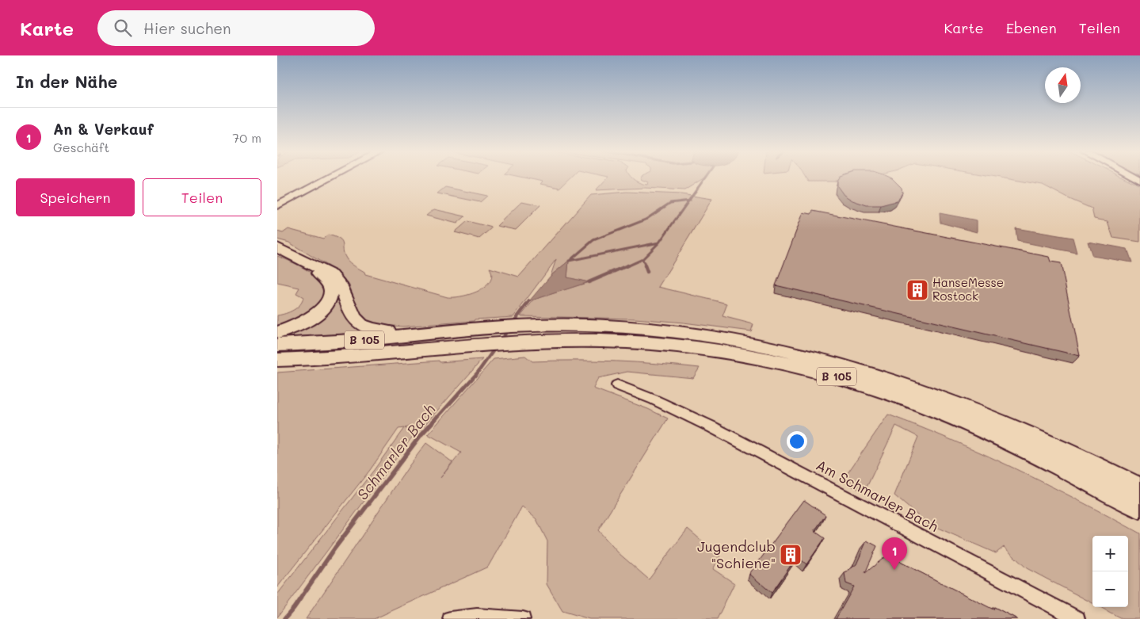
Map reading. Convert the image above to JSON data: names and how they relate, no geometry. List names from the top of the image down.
{
  "streets": {
    "highway": ["B 105"],
    "street": ["Am Schmarler Bach"]
  },
  "water": ["Schmarler Bach"],
  "places": {
    "building": ["HanseMesse Rostock", "Jugendclub \"Schiene\""]
  },
  "north": "top",
  "page": {
    "header": "Karte",
    "search": "Hier suchen",
    "nav": ["Karte", "Ebenen", "Teilen"],
    "heading": "In der Nähe",
    "list": [
      {
        "mark": "1",
        "name": "An & Verkauf",
        "note": "Geschäft",
        "value": "70 m"
      }
    ],
    "buttons": ["Speichern", "Teilen"],
    "map_buttons": ["+", "−"],
    "pins": "1"
  }
}
